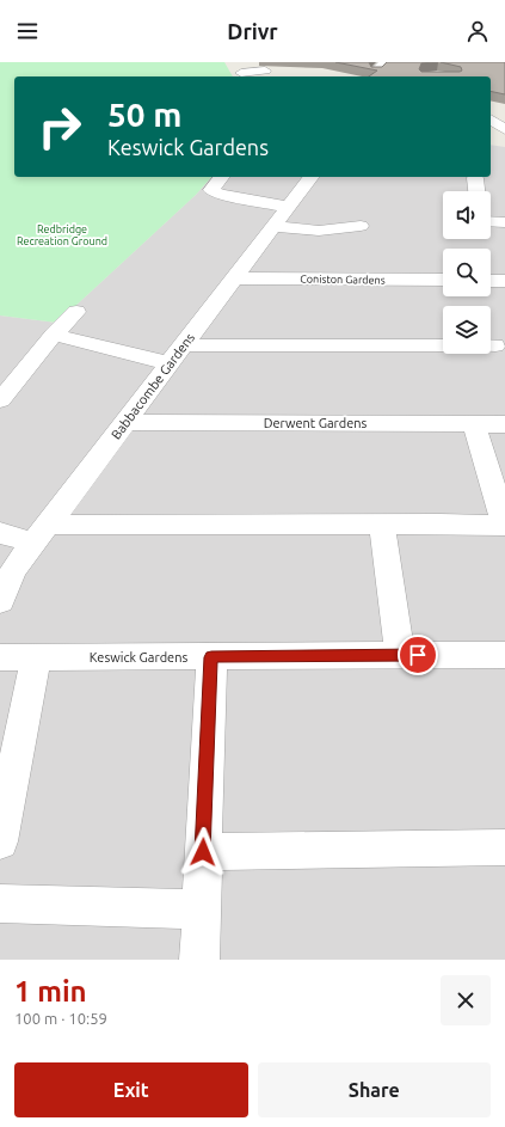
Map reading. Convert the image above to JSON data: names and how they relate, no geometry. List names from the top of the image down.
{
  "streets": {
    "street": [
      "Coniston Gardens",
      "Babbacombe Gardens",
      "Derwent Gardens",
      "Keswick Gardens"
    ]
  },
  "crossings": [
    ["Coniston Gardens", "Babbacombe Gardens"],
    ["Babbacombe Gardens", "Derwent Gardens"]
  ],
  "parks": ["Redbridge Recreation Ground"],
  "page": {
    "header": "Drivr",
    "turn": ["50 m", "Keswick Gardens"],
    "heading": ["1 min", "100 m · 10:59"],
    "buttons": ["Exit", "Share"]
  }
}
